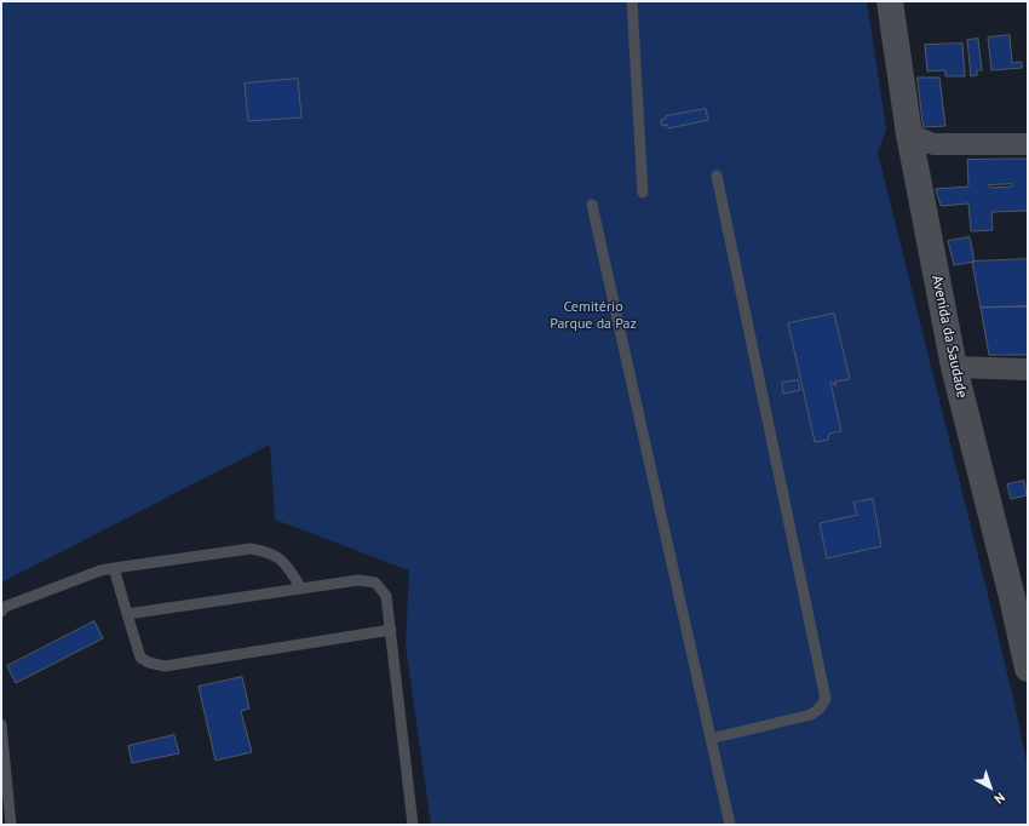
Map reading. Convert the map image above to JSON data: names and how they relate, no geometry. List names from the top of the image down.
{
  "streets": {
    "street": ["Avenida da Saudade"]
  },
  "parks": ["Cemitério Parque da Paz"],
  "north": "bottom right"
}
